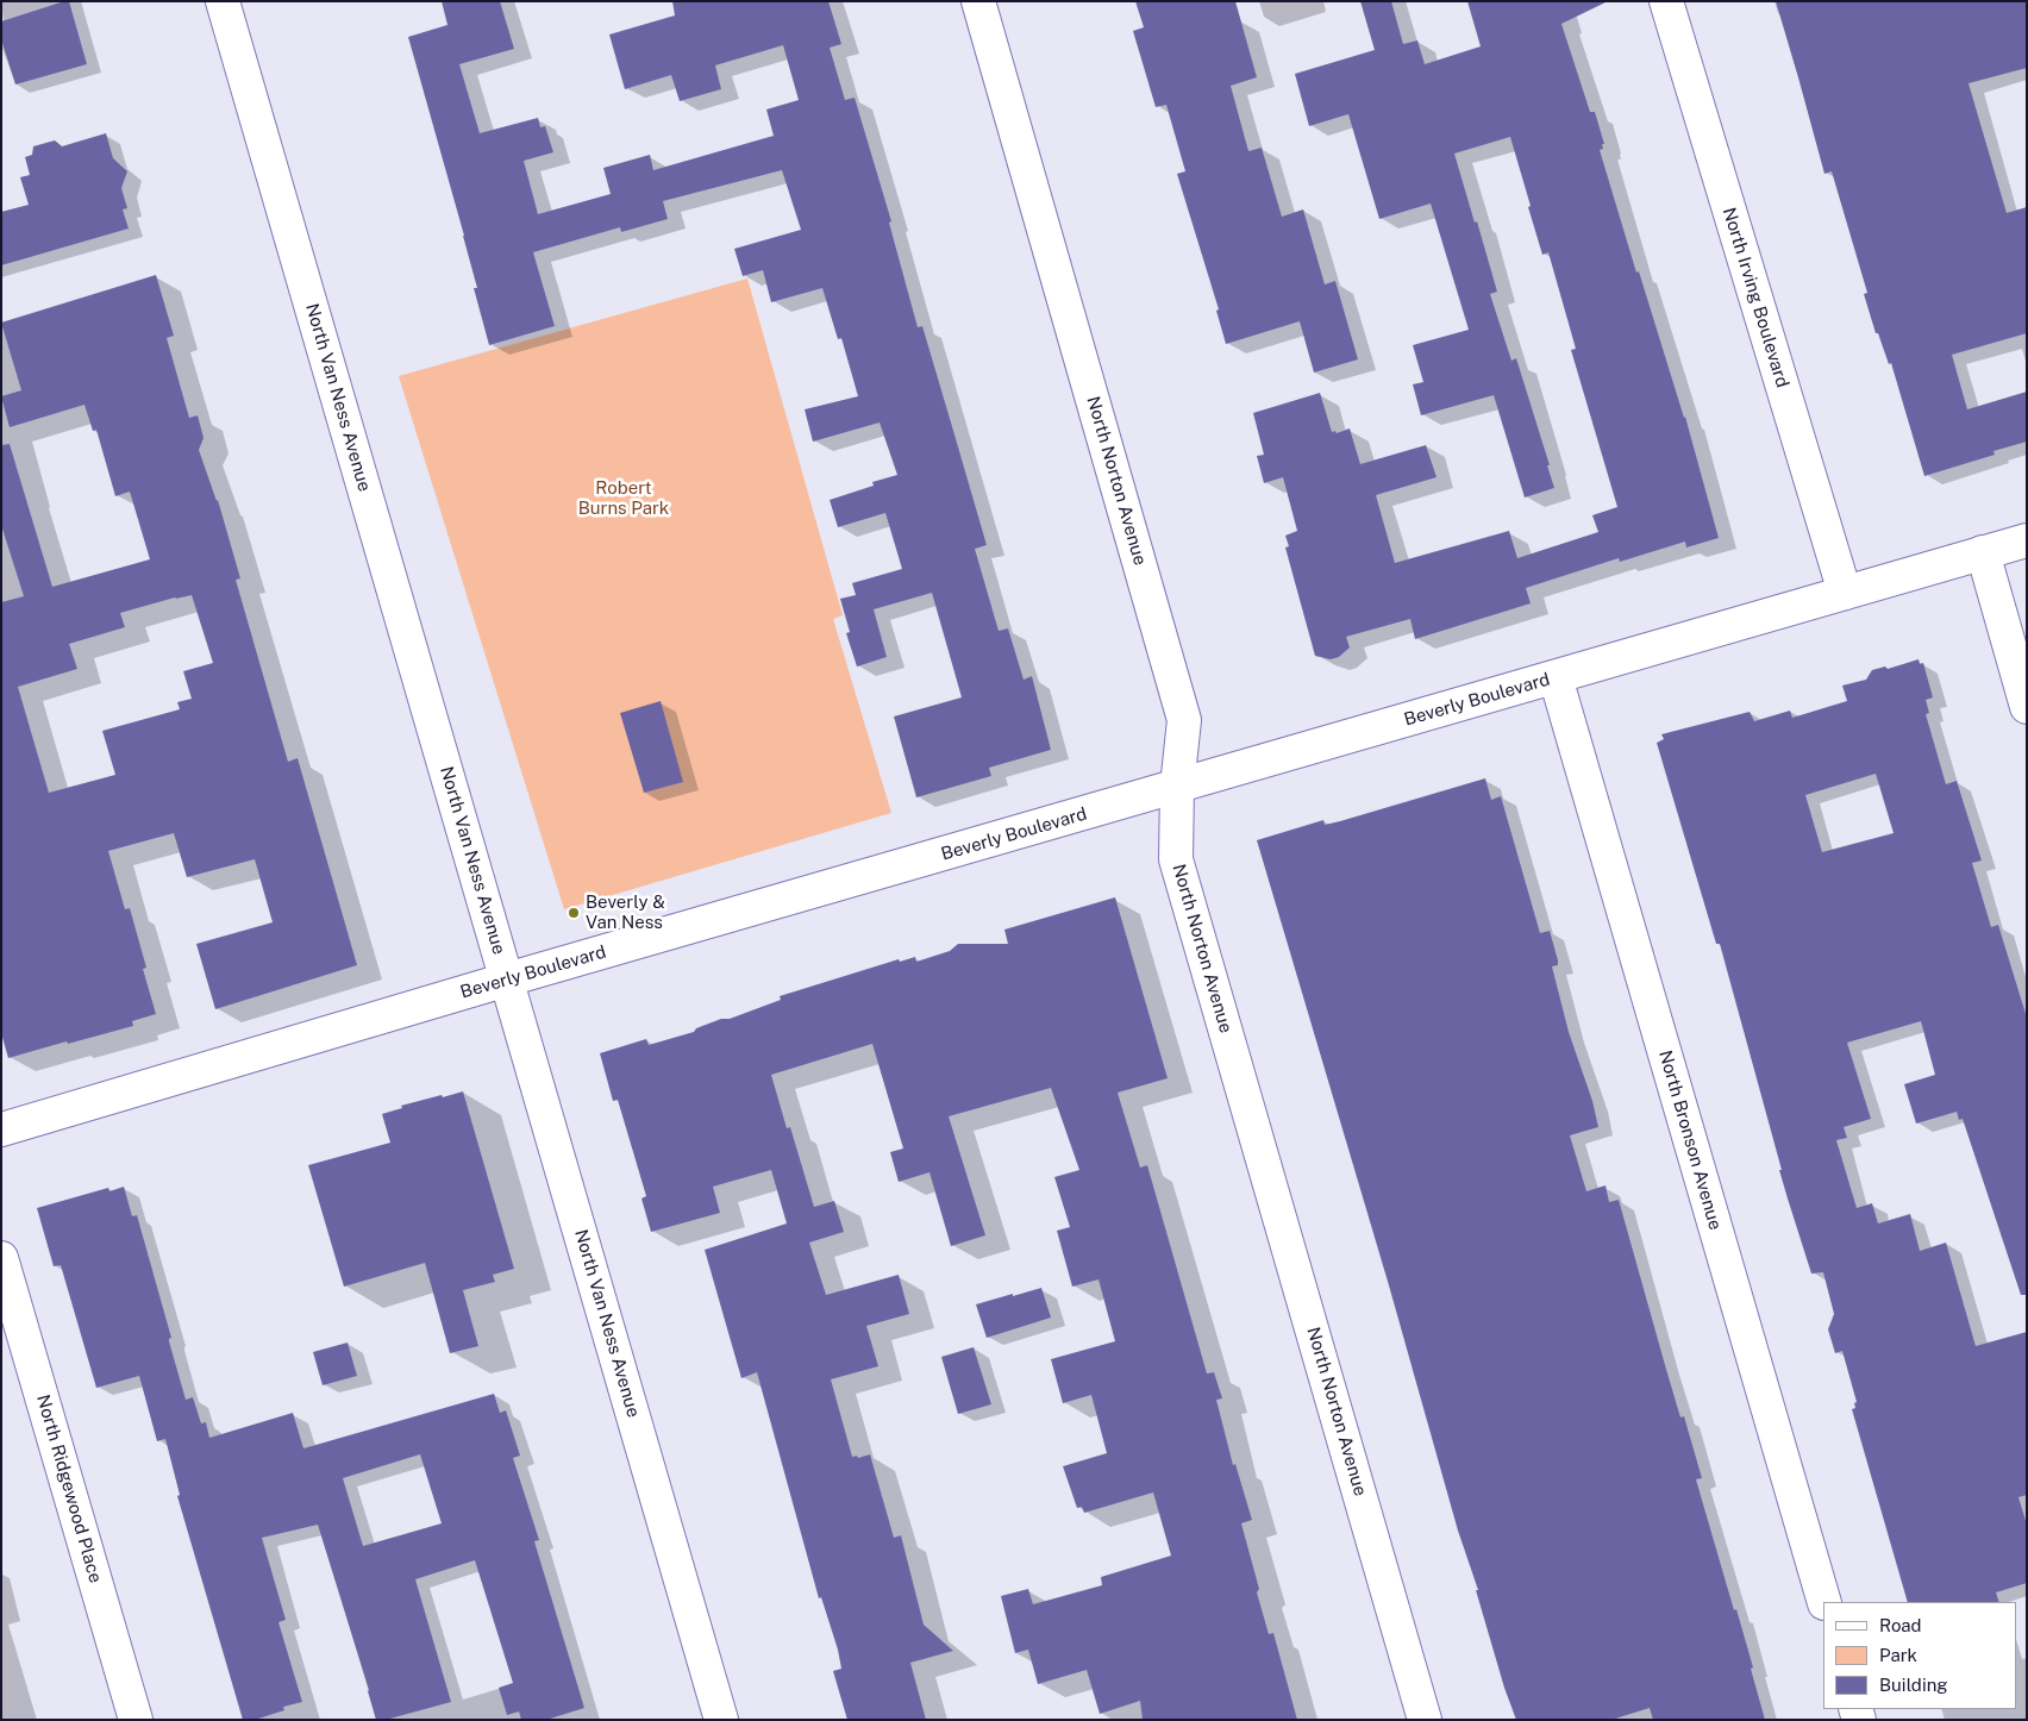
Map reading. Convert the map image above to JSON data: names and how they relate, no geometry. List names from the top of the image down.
{
  "streets": {
    "street": [
      "North Irving Boulevard",
      "North Van Ness Avenue",
      "North Norton Avenue",
      "Beverly Boulevard",
      "North Bronson Avenue",
      "North Ridgewood Place"
    ]
  },
  "crossings": [
    ["North Irving Boulevard", "Beverly Boulevard"],
    ["North Van Ness Avenue", "Beverly Boulevard"],
    ["North Norton Avenue", "Beverly Boulevard"],
    ["Beverly Boulevard", "North Bronson Avenue"]
  ],
  "parks": ["Robert Burns Park"],
  "places": ["Beverly & Van Ness"],
  "legend": ["Road", "Park", "Building"]
}
